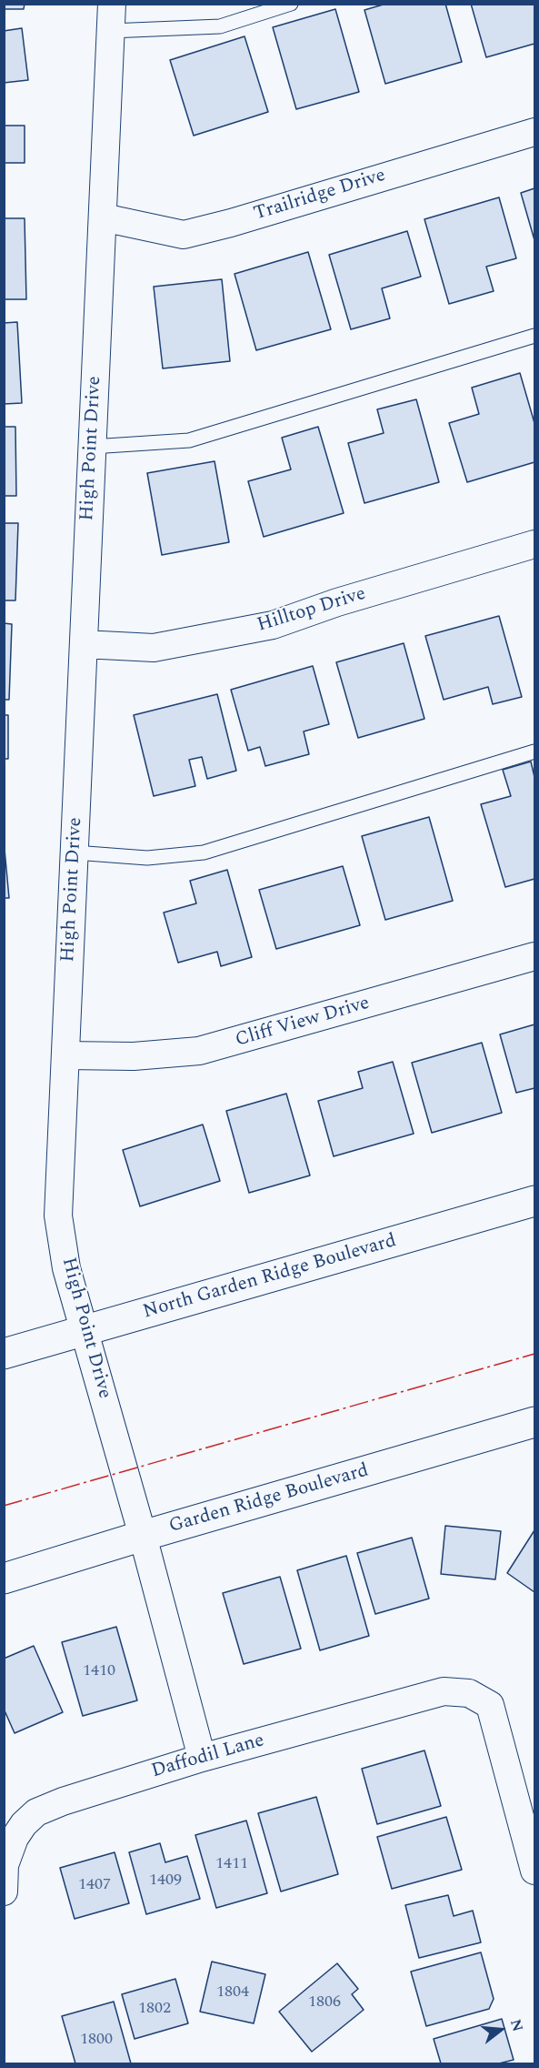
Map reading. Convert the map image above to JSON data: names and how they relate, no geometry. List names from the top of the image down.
{
  "streets": {
    "main road": ["North Garden Ridge Boulevard", "Garden Ridge Boulevard"],
    "street": [
      "Trailridge Drive",
      "High Point Drive",
      "Hilltop Drive",
      "Cliff View Drive",
      "Daffodil Lane"
    ]
  },
  "crossings": [
    ["Trailridge Drive", "High Point Drive"],
    ["High Point Drive", "Hilltop Drive"],
    ["High Point Drive", "Cliff View Drive"],
    ["High Point Drive", "North Garden Ridge Boulevard"],
    ["High Point Drive", "Garden Ridge Boulevard"],
    ["High Point Drive", "Daffodil Lane"]
  ],
  "house_numbers": [
    "1410",
    "1411",
    "1409",
    "1407",
    "1804",
    "1806",
    "1802",
    "1800"
  ],
  "north": "right"
}
